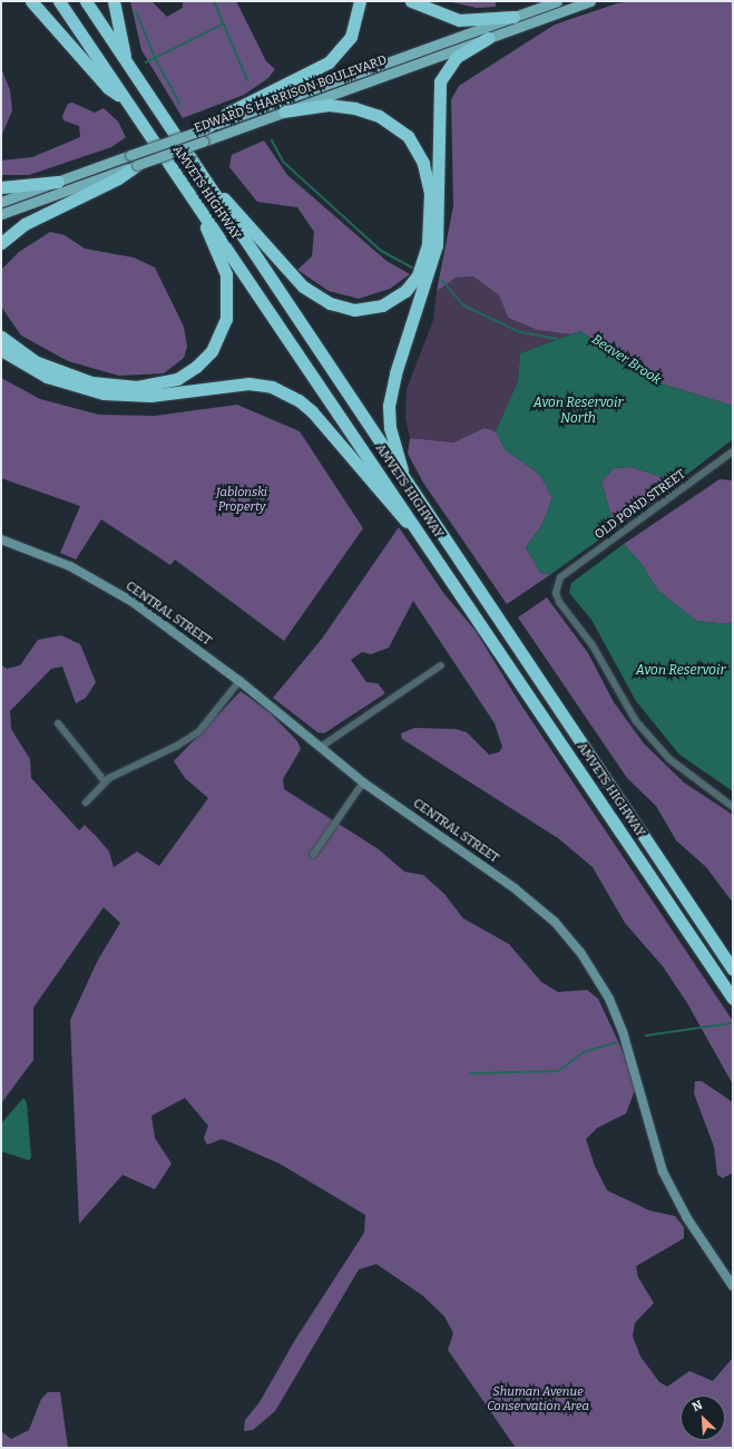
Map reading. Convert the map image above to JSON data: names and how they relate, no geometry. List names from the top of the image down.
{
  "streets": {
    "highway": ["AMVETS HIGHWAY"],
    "main road": ["EDWARD S HARRISON BOULEVARD"],
    "street": ["OLD POND STREET", "CENTRAL STREET"]
  },
  "water": ["Beaver Brook", "Avon Reservoir North", "Avon Reservoir"],
  "parks": ["Jablonski Property", "Shuman Avenue Conservation Area"],
  "north": "top left"
}
